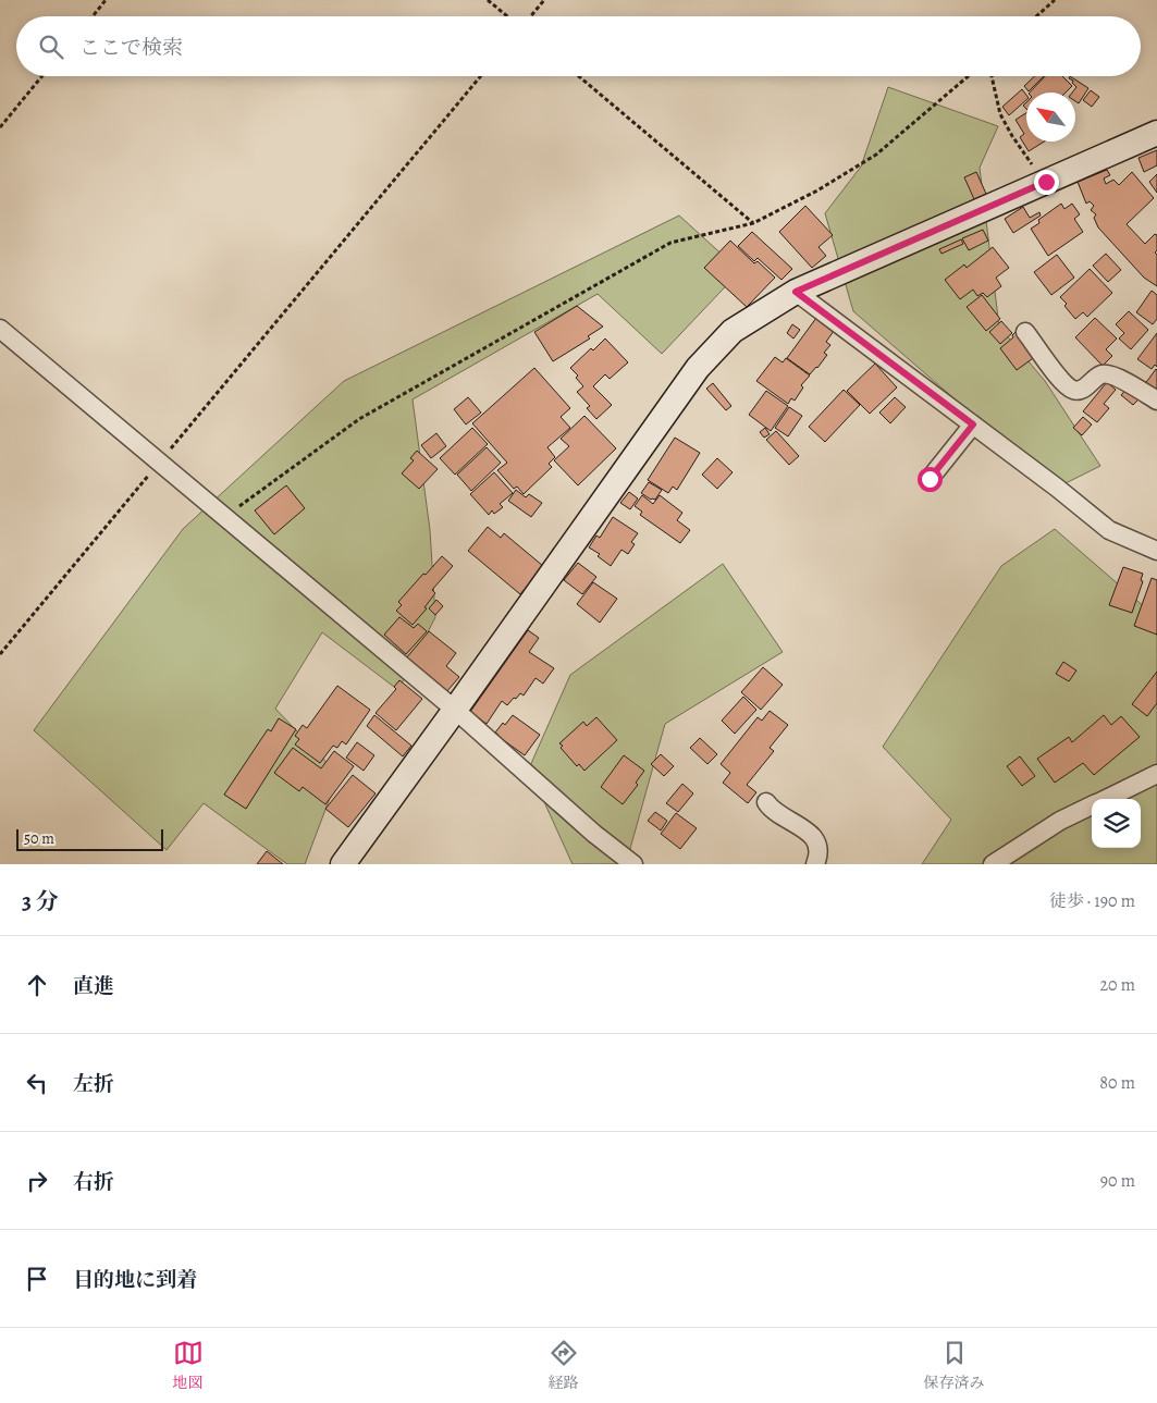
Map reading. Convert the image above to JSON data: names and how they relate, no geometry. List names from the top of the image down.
{
  "scale_bar": "50 m",
  "north": "top left",
  "page": {
    "search": "ここで検索",
    "scale": "50 m",
    "heading": ["3 分", "徒歩 · 190 m"],
    "list": [
      ["直進", "20 m"],
      ["左折", "80 m"],
      ["右折", "90 m"],
      "目的地に到着"
    ],
    "nav": ["地図", "経路", "保存済み"]
  }
}
